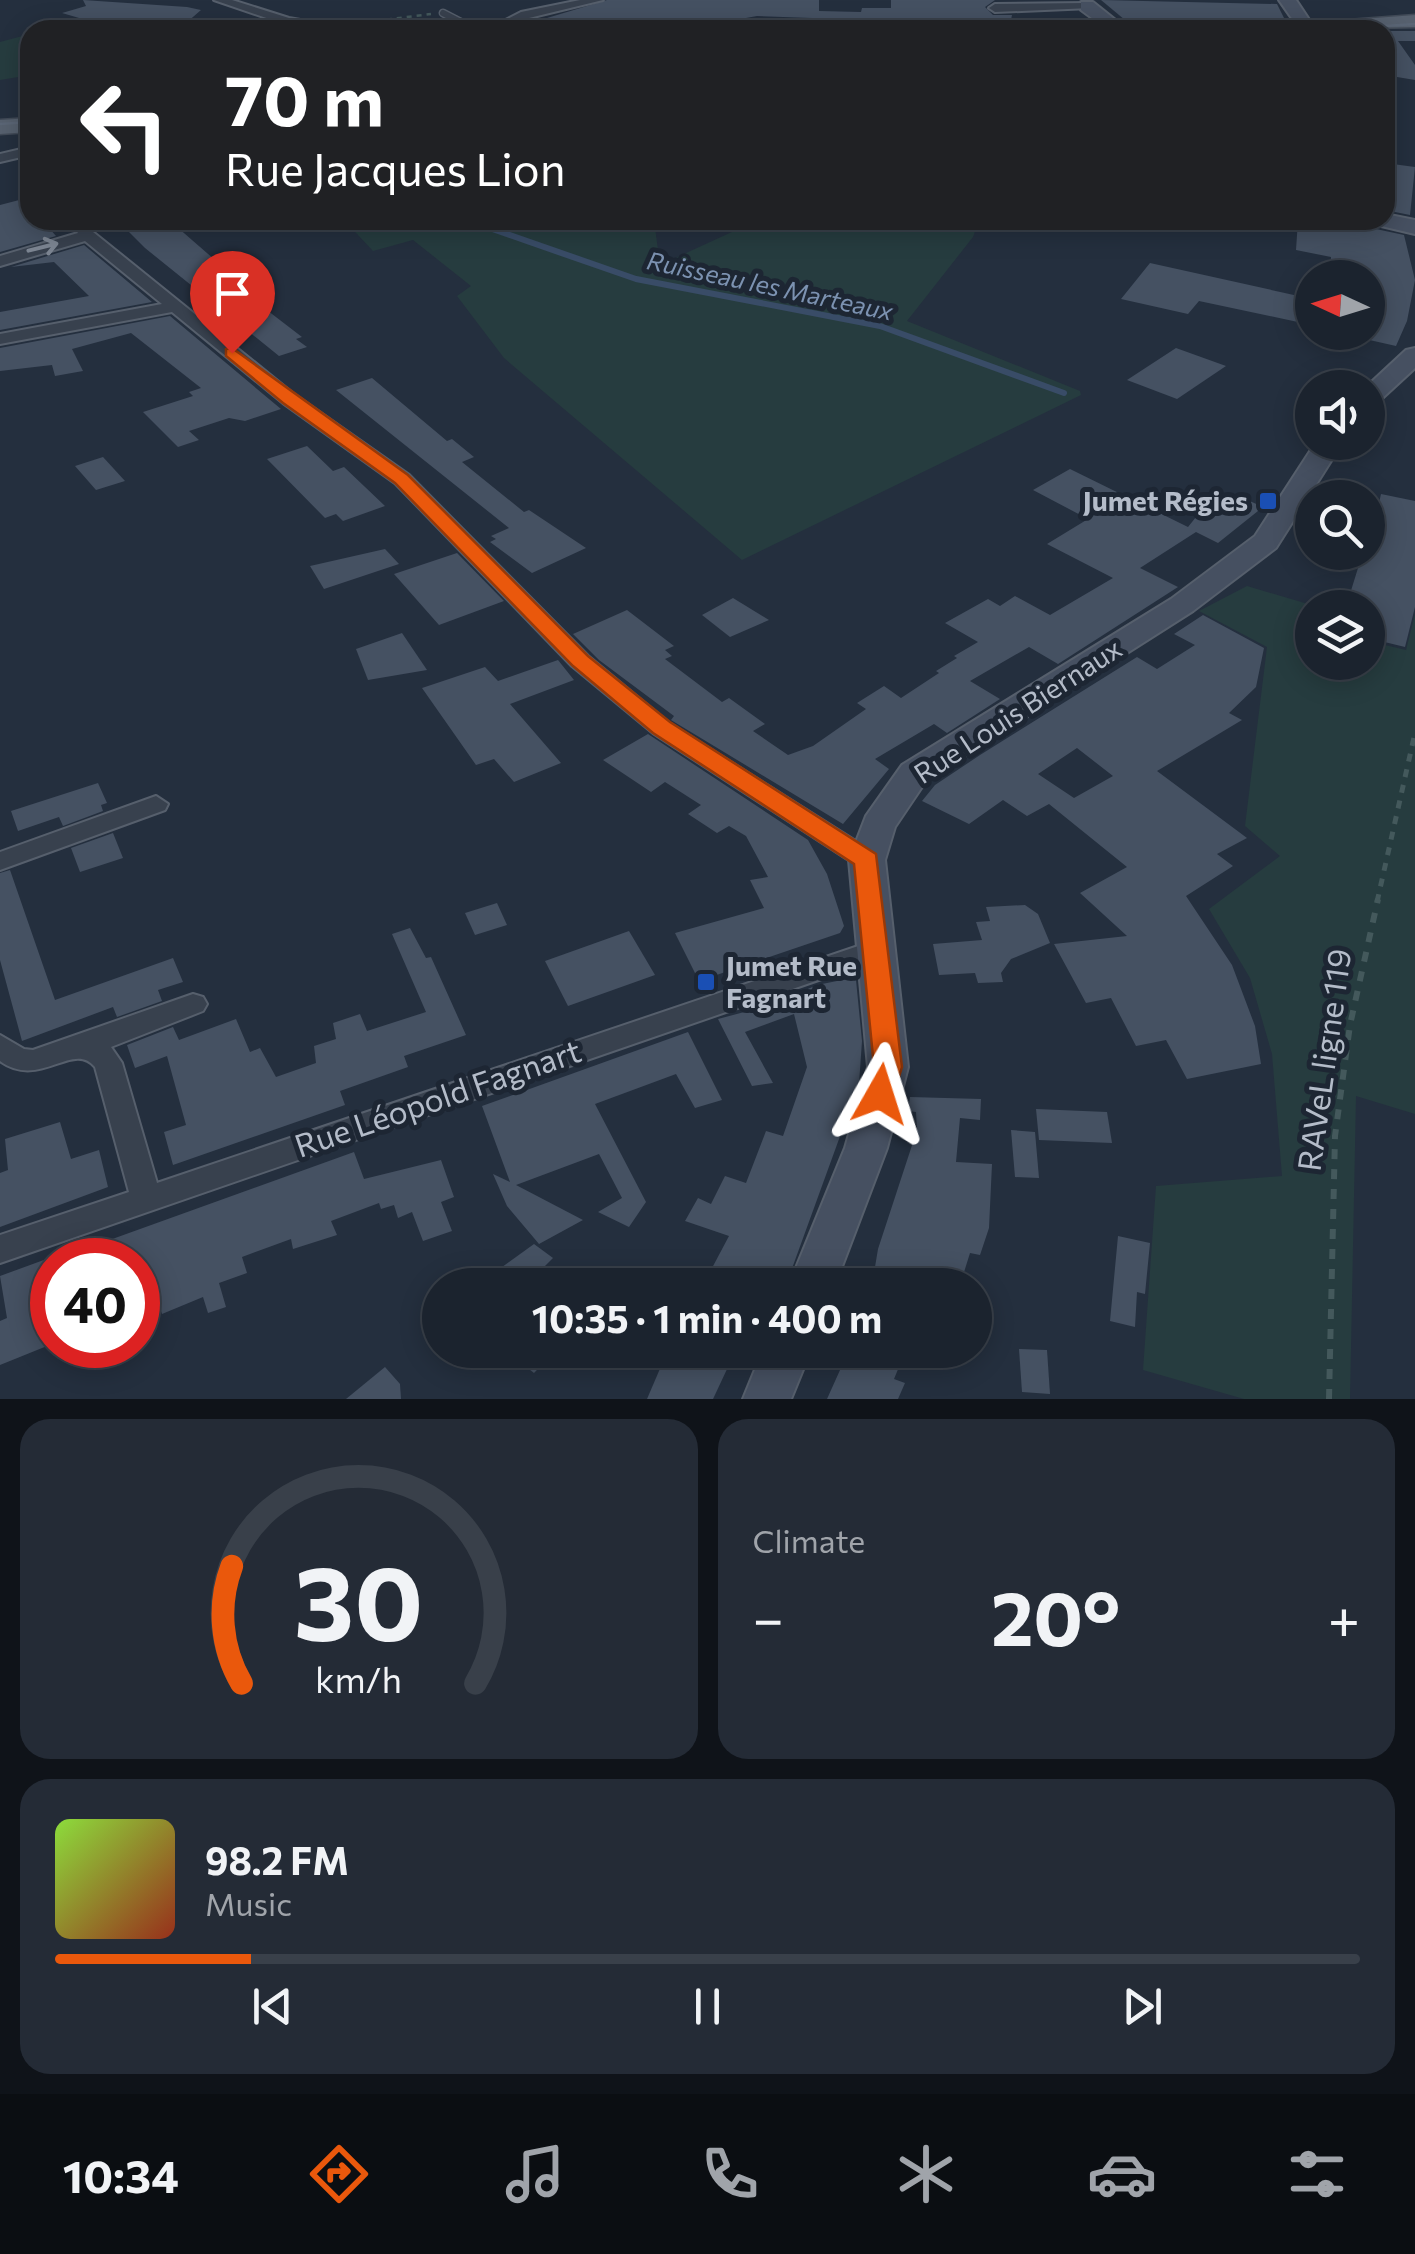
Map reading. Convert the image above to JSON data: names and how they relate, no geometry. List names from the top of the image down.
{
  "streets": {
    "street": ["Rue Louis Biernaux", "Rue Léopold Fagnart"],
    "path": ["RAVeL ligne 119"]
  },
  "crossings": [
    ["Rue Louis Biernaux", "Rue Léopold Fagnart"]
  ],
  "water": ["Ruisseau les Marteaux"],
  "places": {
    "transit": ["Jumet Régies", "Jumet Rue Fagnart"]
  },
  "north": "left",
  "page": {
    "turn": ["70 m", "Rue Jacques Lion"],
    "limit": "40",
    "trip": "10:35 · 1 min · 400 m",
    "tile": "Climate",
    "heat": ["−", "20°", "+"],
    "song": ["98.2 FM", "Music"],
    "tabs": "10:34",
    "gauge": ["30", "km/h"]
  }
}
